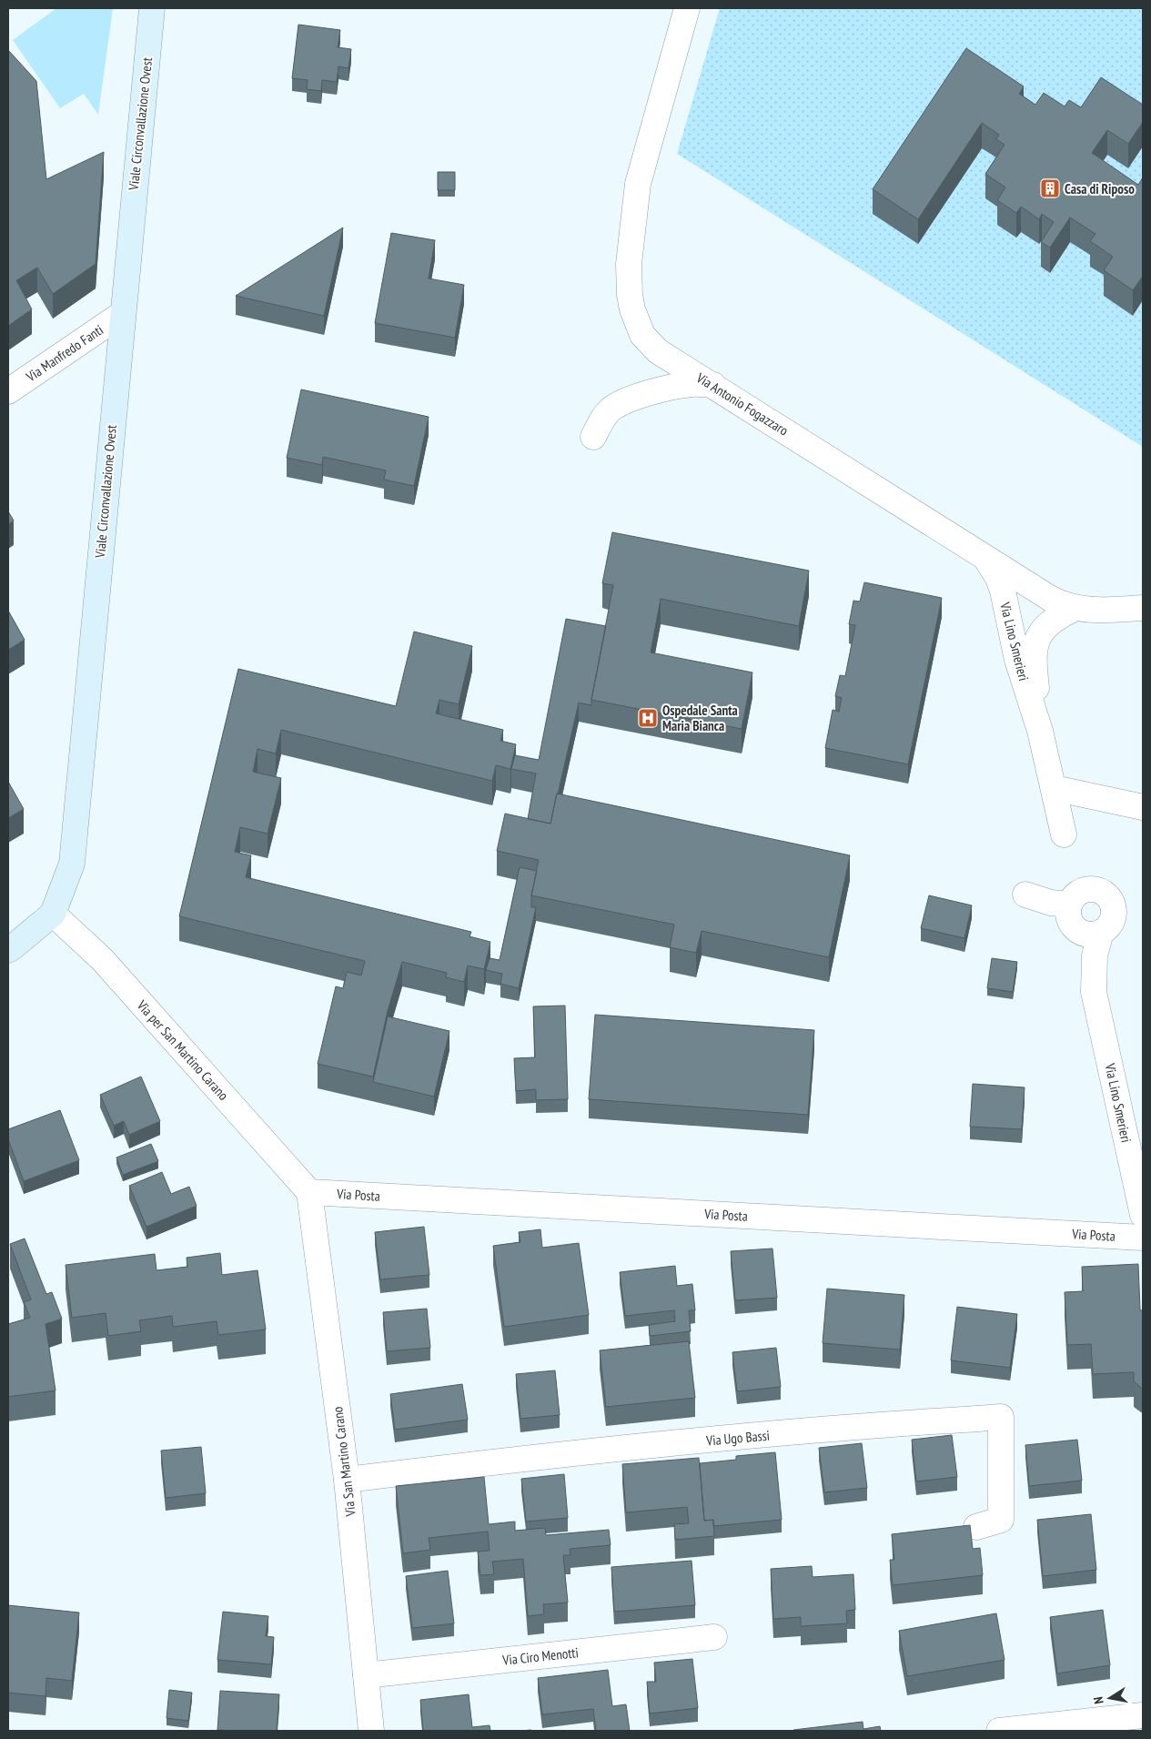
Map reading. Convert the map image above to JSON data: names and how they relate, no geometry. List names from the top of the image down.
{
  "streets": {
    "main road": ["Viale Circonvallazione Ovest"],
    "street": [
      "Via Manfredo Fanti",
      "Via Antonio Fogazzaro",
      "Via Lino Smerieri",
      "Via per San Martino Carano",
      "Via Posta",
      "Via Ugo Bassi",
      "Via San Martino Carano",
      "Via Ciro Menotti"
    ]
  },
  "crossings": [
    ["Viale Circonvallazione Ovest", "Via Manfredo Fanti"],
    ["Viale Circonvallazione Ovest", "Via per San Martino Carano"],
    ["Via Antonio Fogazzaro", "Via Lino Smerieri"],
    ["Via per San Martino Carano", "Via Posta"],
    ["Via per San Martino Carano", "Via San Martino Carano"],
    ["Via Posta", "Via San Martino Carano"],
    ["Via Ugo Bassi", "Via San Martino Carano"],
    ["Via San Martino Carano", "Via Ciro Menotti"]
  ],
  "places": {
    "building": ["Casa di Riposo"],
    "hospital": ["Ospedale Santa Maria Bianca"]
  },
  "north": "left"
}
